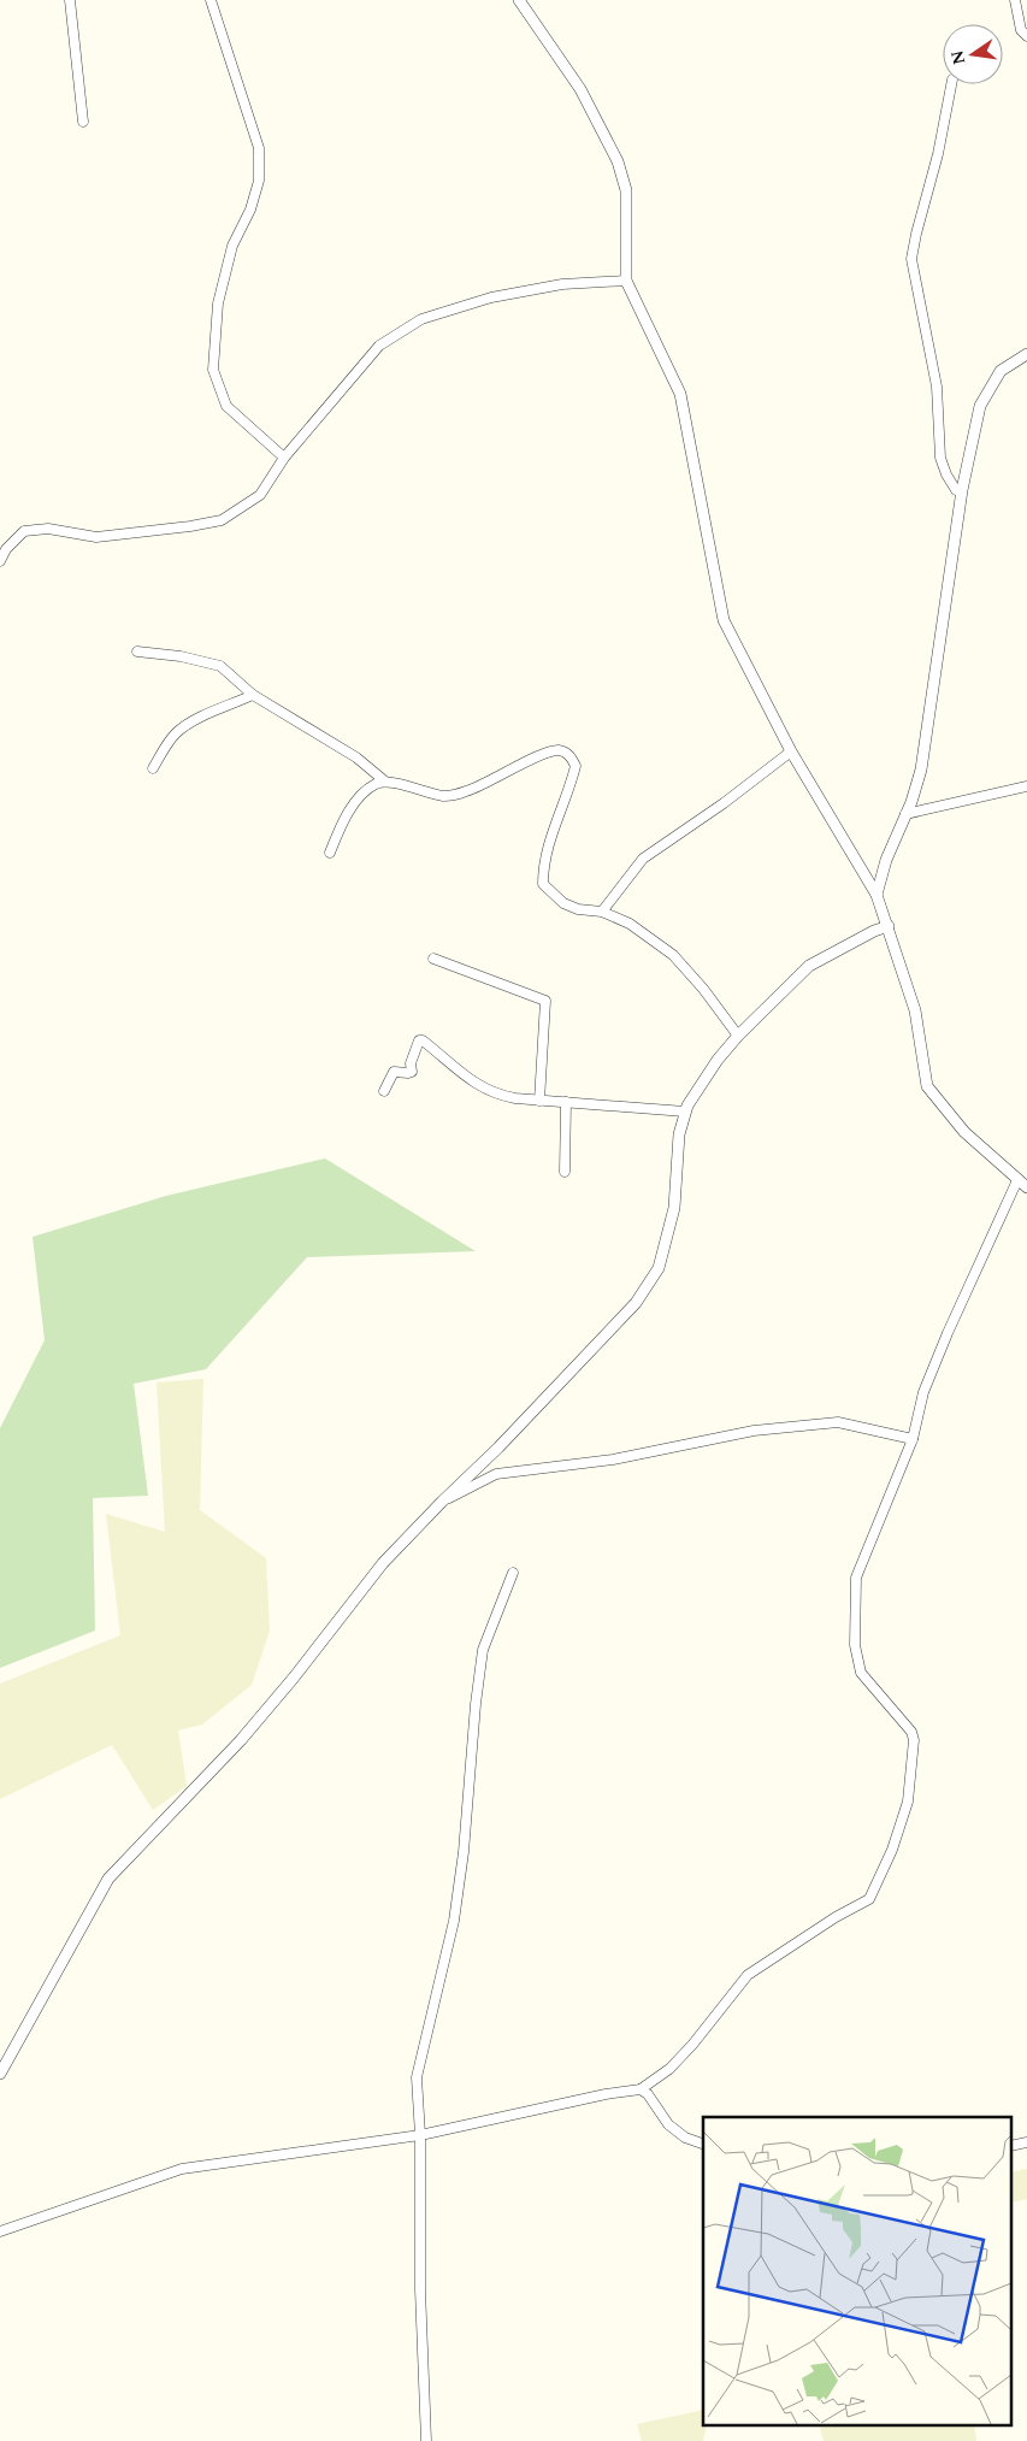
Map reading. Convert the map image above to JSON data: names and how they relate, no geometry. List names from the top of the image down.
{
  "north": "left"
}
